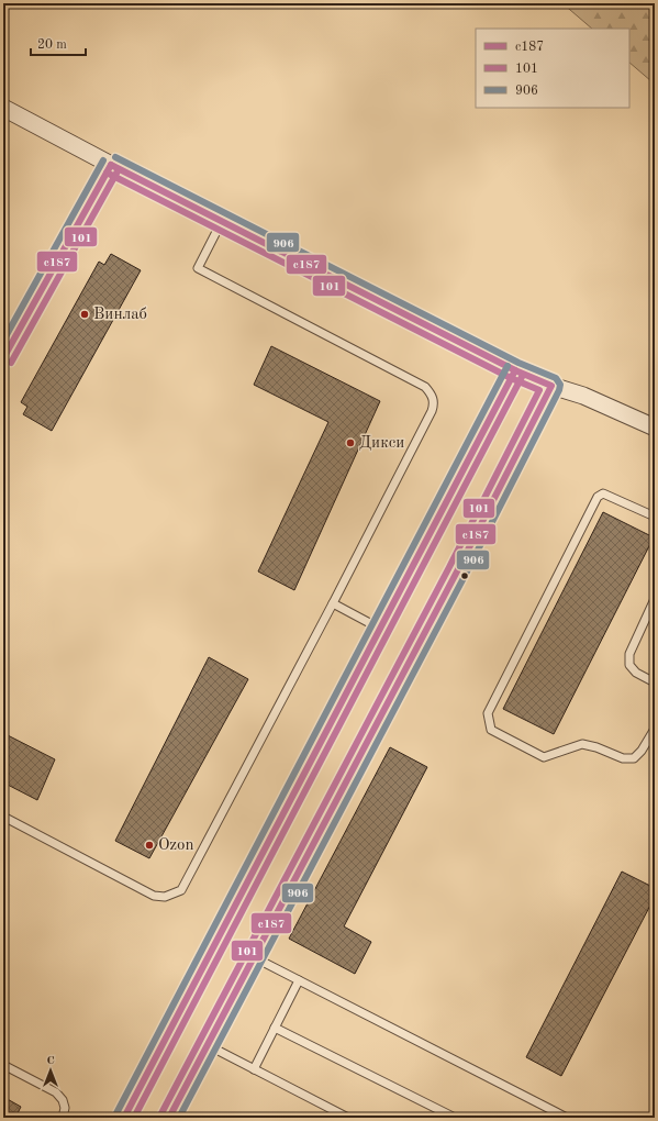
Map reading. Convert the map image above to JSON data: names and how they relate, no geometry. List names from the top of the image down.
{
  "places": ["Винлаб", "Дикси", "Ozon"],
  "lines": ["transit line 906", "transit line с187", "transit line 101"],
  "legend": ["с187", "101", "906"],
  "scale_bar": "20 m",
  "north": "top"
}
